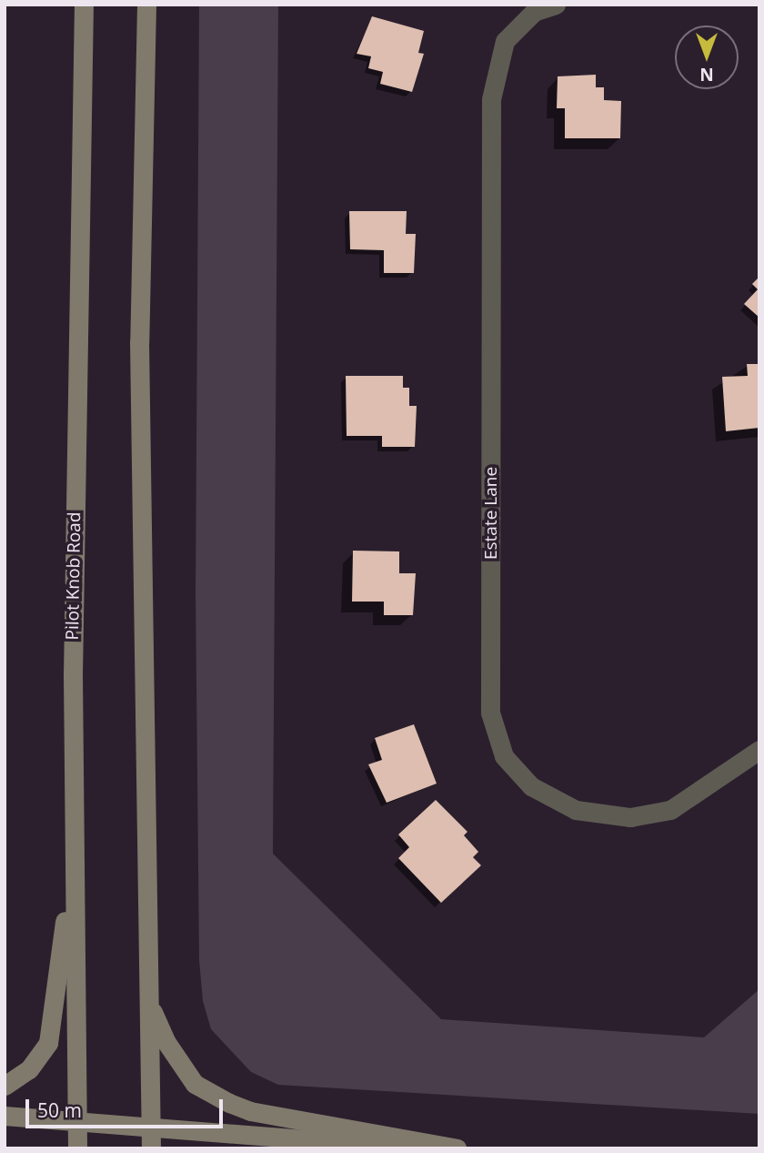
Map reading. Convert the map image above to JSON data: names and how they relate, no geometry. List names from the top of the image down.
{
  "streets": {
    "main road": ["Pilot Knob Road"],
    "street": ["Estate Lane"]
  },
  "scale_bar": "50 m",
  "north": "bottom"
}
